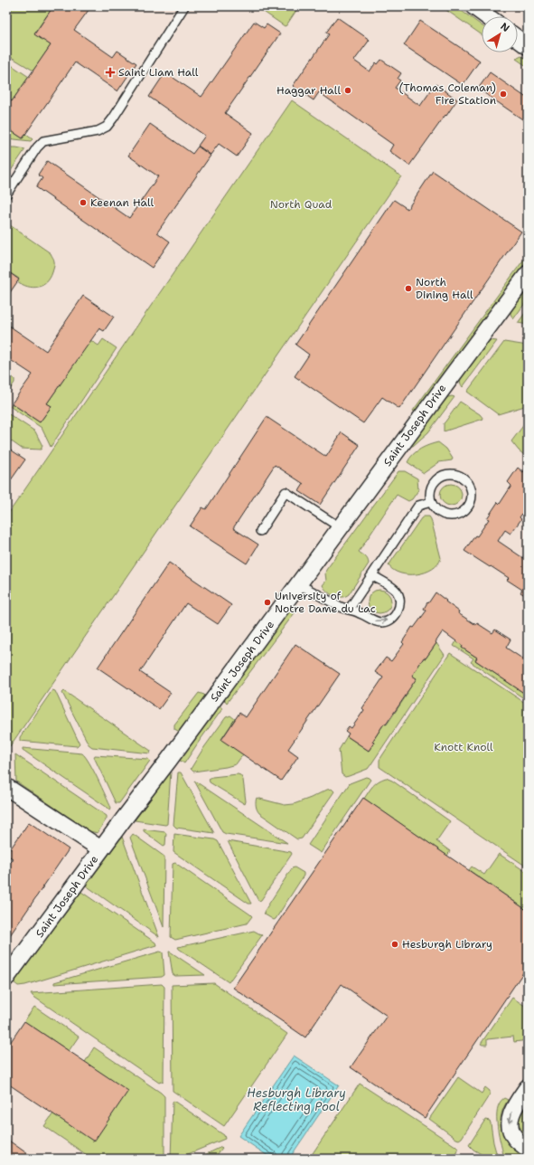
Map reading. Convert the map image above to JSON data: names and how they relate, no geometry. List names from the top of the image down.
{
  "streets": {
    "street": ["Saint Joseph Drive"]
  },
  "water": ["Hesburgh Library Reflecting Pool"],
  "parks": ["North Quad", "Knott Knoll"],
  "places": {
    "health": ["Saint Liam Hall"],
    "other": [
      "Haggar Hall",
      "(Thomas Coleman) Fire Station",
      "Keenan Hall",
      "North Dining Hall",
      "University of Notre Dame du Lac",
      "Hesburgh Library"
    ]
  },
  "north": "top right"
}
